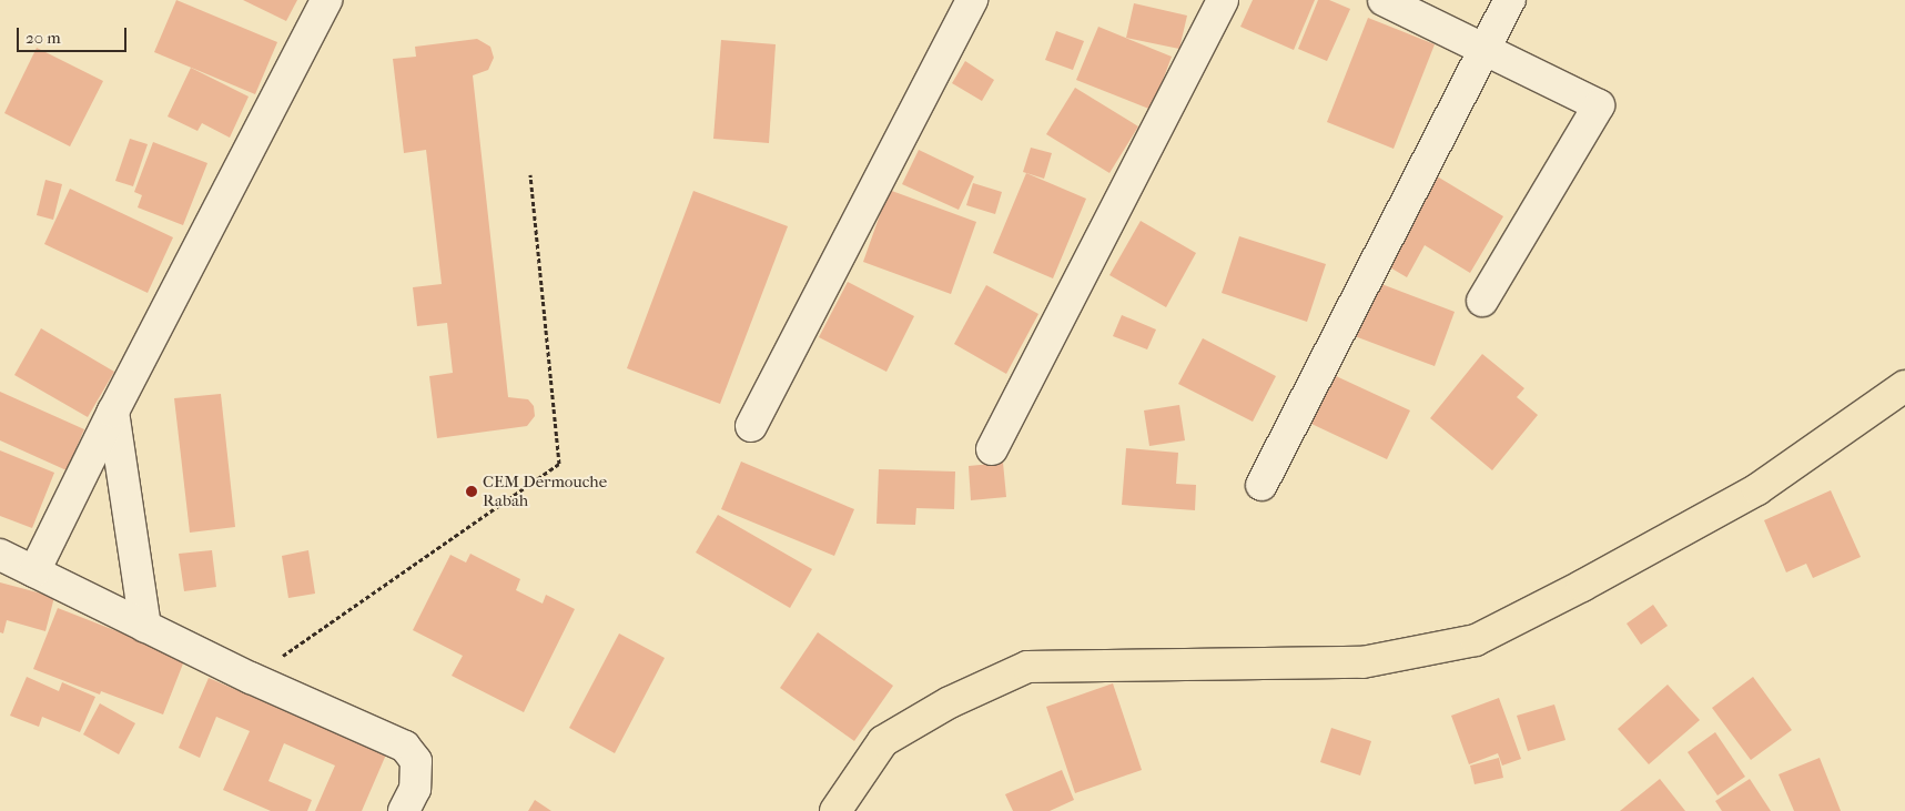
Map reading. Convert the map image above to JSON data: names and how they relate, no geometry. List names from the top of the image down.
{
  "places": ["CEM Dermouche Rabah"],
  "scale_bar": "20 m"
}
